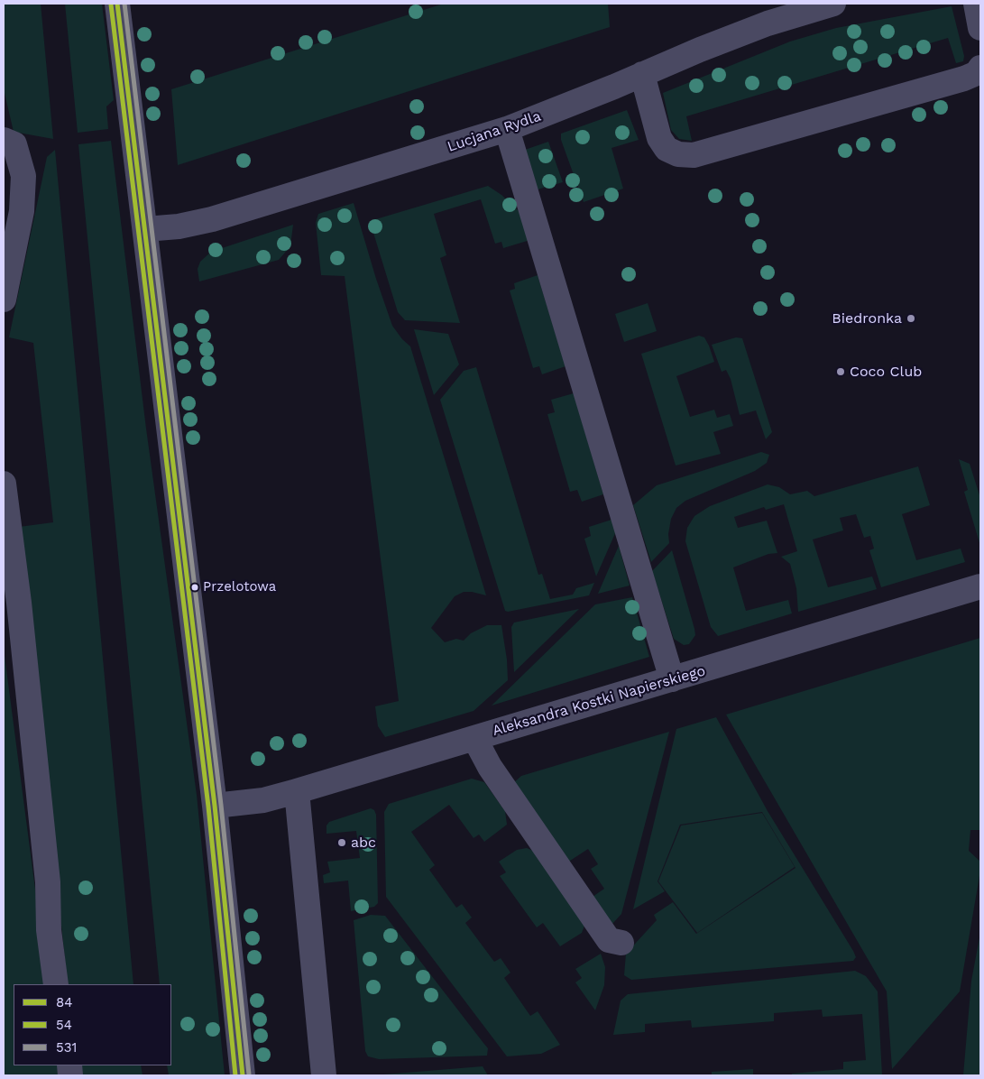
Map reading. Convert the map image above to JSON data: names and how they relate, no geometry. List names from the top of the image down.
{
  "streets": {
    "street": ["Lucjana Rydla", "Aleksandra Kostki Napierskiego"]
  },
  "places": [
    "Biedronka",
    "Coco Club",
    "Przelotowa",
    "abc"
  ],
  "lines": ["transit line 84", "transit line 531", "transit line 54"],
  "legend": ["84", "54", "531"]
}
